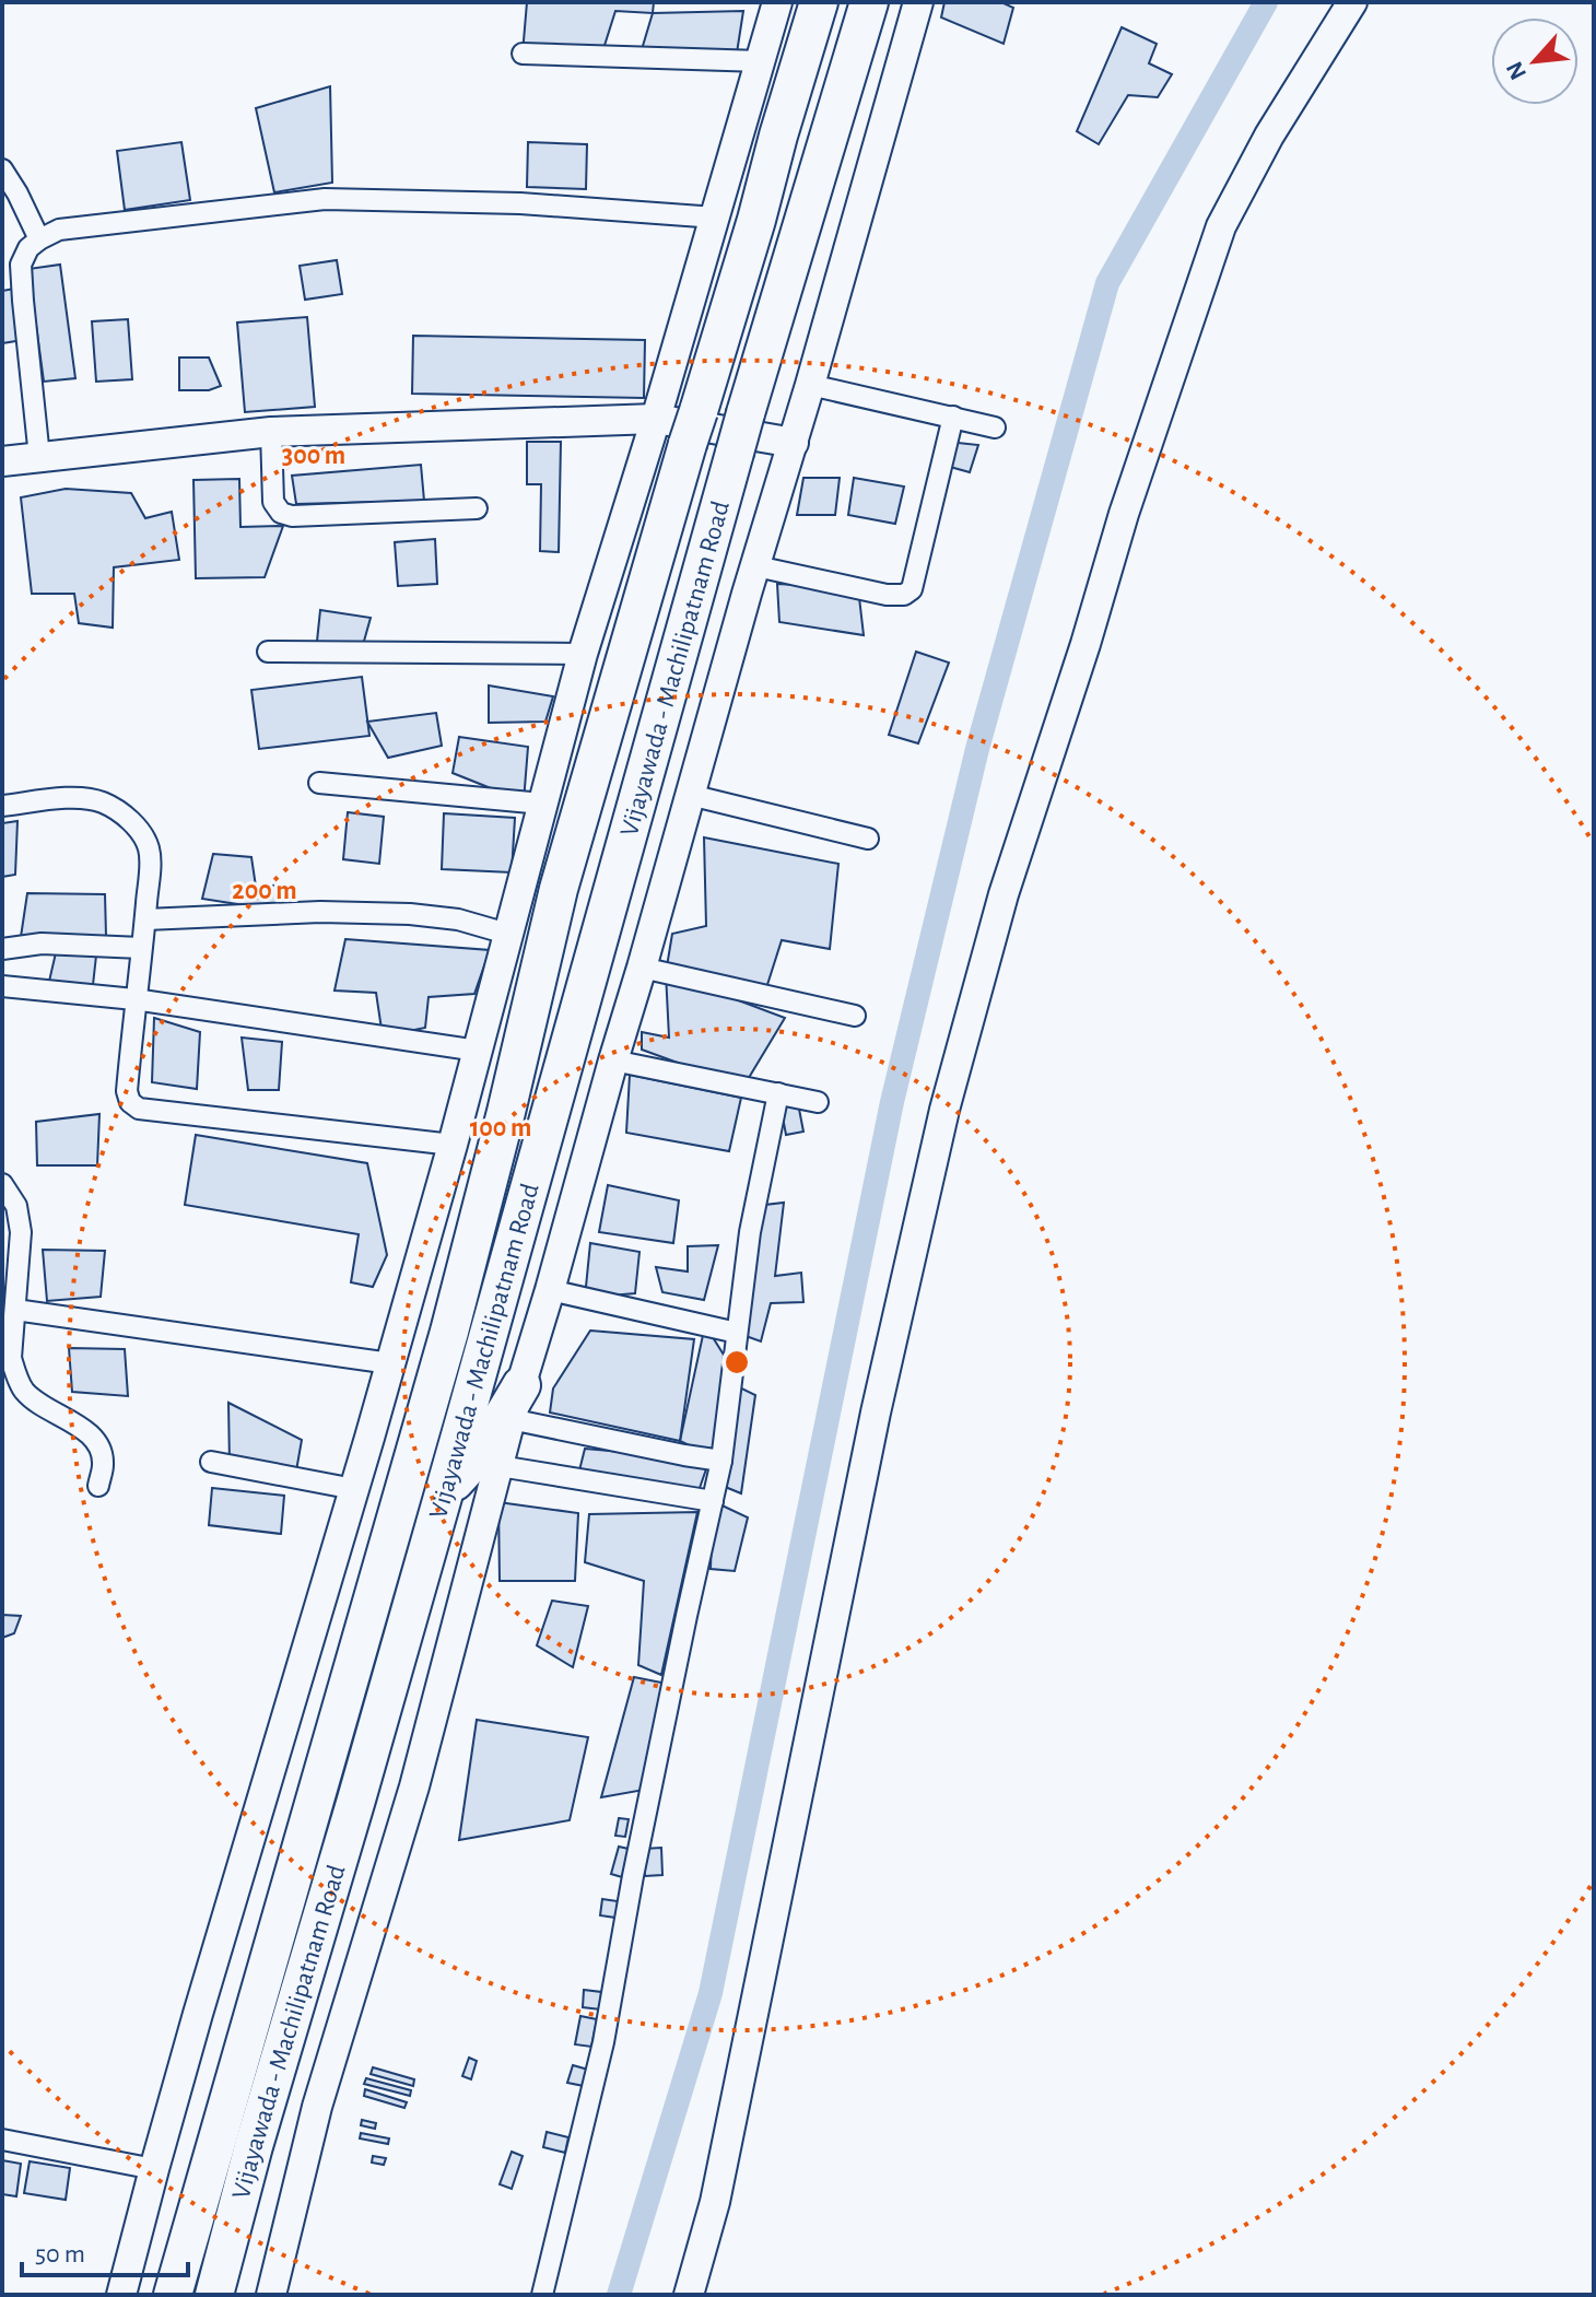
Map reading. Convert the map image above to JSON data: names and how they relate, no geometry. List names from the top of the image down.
{
  "streets": {
    "highway": ["Vijayawada - Machilipatnam Road"]
  },
  "scale_bar": "50 m",
  "north": "bottom left",
  "rings": ["300 m", "200 m", "100 m"]
}
